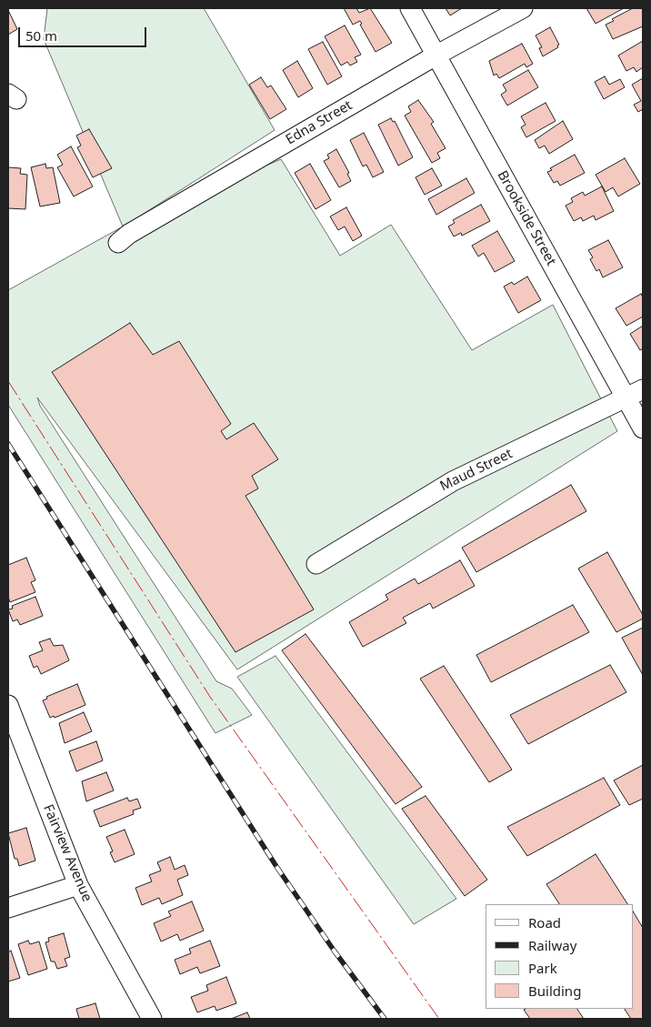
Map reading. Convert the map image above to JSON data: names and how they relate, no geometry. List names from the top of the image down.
{
  "streets": {
    "street": [
      "Edna Street",
      "Brookside Street",
      "Maud Street",
      "Fairview Avenue"
    ]
  },
  "crossings": [
    ["Edna Street", "Brookside Street"],
    ["Brookside Street", "Maud Street"]
  ],
  "legend": [
    "Road",
    "Railway",
    "Park",
    "Building"
  ],
  "scale_bar": "50 m"
}
